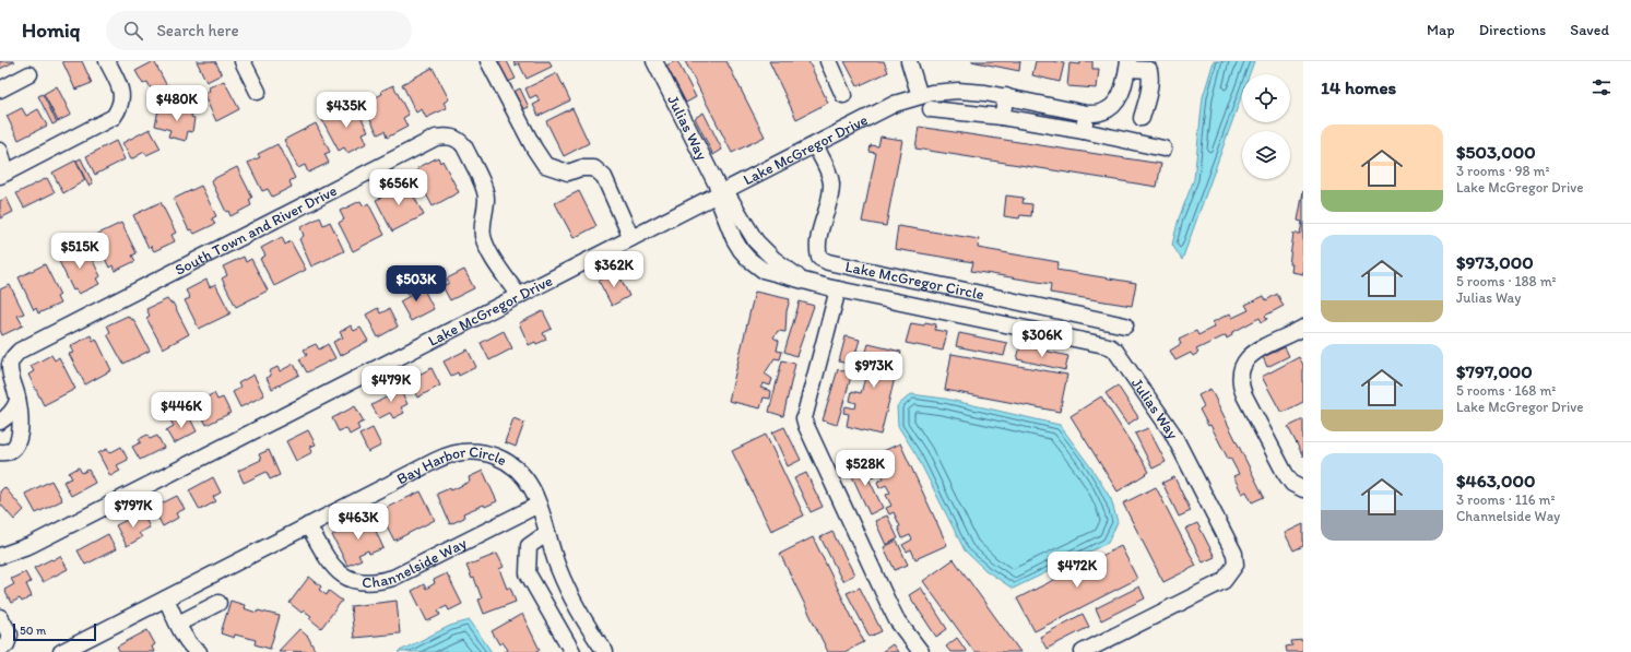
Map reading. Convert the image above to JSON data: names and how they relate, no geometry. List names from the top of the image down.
{
  "streets": {
    "street": [
      "Julias Way",
      "Lake McGregor Drive",
      "South Town and River Drive",
      "Lake McGregor Circle",
      "Bay Harbor Circle",
      "Channelside Way"
    ]
  },
  "crossings": [
    ["Julias Way", "Lake McGregor Drive"],
    ["Lake McGregor Drive", "South Town and River Drive"],
    ["Lake McGregor Drive", "Lake McGregor Circle"],
    ["Bay Harbor Circle", "Channelside Way"]
  ],
  "scale_bar": "50 m",
  "page": {
    "header": "Homiq",
    "search": "Search here",
    "nav": ["Map", "Directions", "Saved"],
    "heading": "14 homes",
    "price": [
      "$480K",
      "$435K",
      "$656K",
      "$515K",
      "$362K",
      "$503K",
      "$306K",
      "$973K",
      "$479K",
      "$446K",
      "$528K",
      "$797K",
      "$463K",
      "$472K"
    ],
    "list": [
      {
        "name": "$503,000",
        "note": "3 rooms · 98 m² · Lake McGregor Drive"
      },
      {
        "name": "$973,000",
        "note": "5 rooms · 188 m² · Julias Way"
      },
      {
        "name": "$797,000",
        "note": "5 rooms · 168 m² · Lake McGregor Drive"
      },
      {
        "name": "$463,000",
        "note": "3 rooms · 116 m² · Channelside Way"
      }
    ],
    "scale": "50 m"
  }
}
